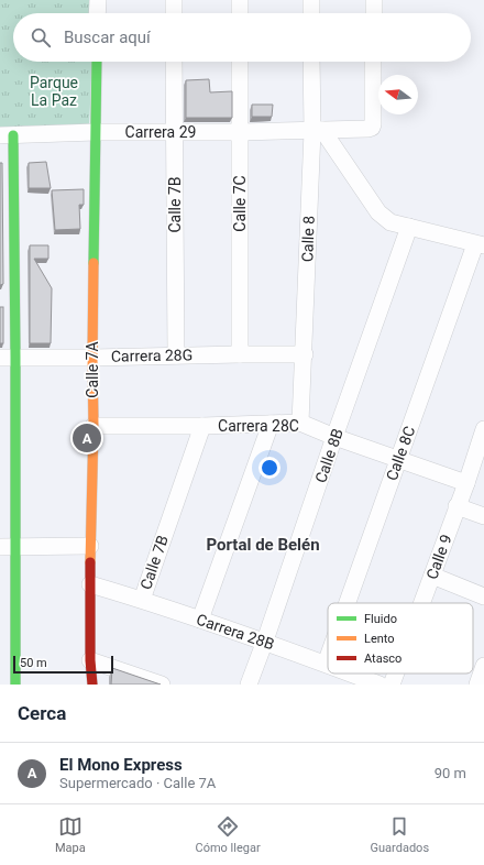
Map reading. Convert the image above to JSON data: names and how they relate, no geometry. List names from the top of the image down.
{
  "streets": {
    "street": [
      "Carrera 29",
      "Calle 7C",
      "Calle 7B",
      "Calle 8",
      "Carrera 28G",
      "Calle 7A",
      "Carrera 28C",
      "Calle 8C",
      "Calle 8B",
      "Calle 9",
      "Carrera 28B"
    ]
  },
  "crossings": [
    ["Carrera 29", "Calle 7C"],
    ["Carrera 29", "Calle 7B"],
    ["Carrera 29", "Calle 8"],
    ["Carrera 29", "Calle 7A"],
    ["Calle 7C", "Carrera 28G"],
    ["Calle 7B", "Carrera 28G"],
    ["Calle 7B", "Carrera 28C"],
    ["Calle 7B", "Carrera 28B"],
    ["Calle 8", "Carrera 28G"],
    ["Calle 8", "Carrera 28C"],
    ["Carrera 28G", "Calle 7A"],
    ["Calle 7A", "Carrera 28C"],
    ["Calle 7A", "Carrera 28B"],
    ["Carrera 28C", "Calle 8C"],
    ["Carrera 28C", "Calle 8B"],
    ["Carrera 28C", "Calle 9"],
    ["Calle 8C", "Carrera 28B"],
    ["Calle 8B", "Carrera 28B"]
  ],
  "districts": ["Portal de Belén"],
  "parks": ["Parque La Paz"],
  "legend": ["Fluido", "Lento", "Atasco"],
  "scale_bar": "50 m",
  "north": "left",
  "page": {
    "search": "Buscar aquí",
    "pins": "A",
    "scale": "50 m",
    "heading": "Cerca",
    "list": [
      {
        "mark": "A",
        "name": "El Mono Express",
        "note": "Supermercado · Calle 7A",
        "value": "90 m"
      }
    ],
    "nav": ["Mapa", "Cómo llegar", "Guardados"]
  }
}
